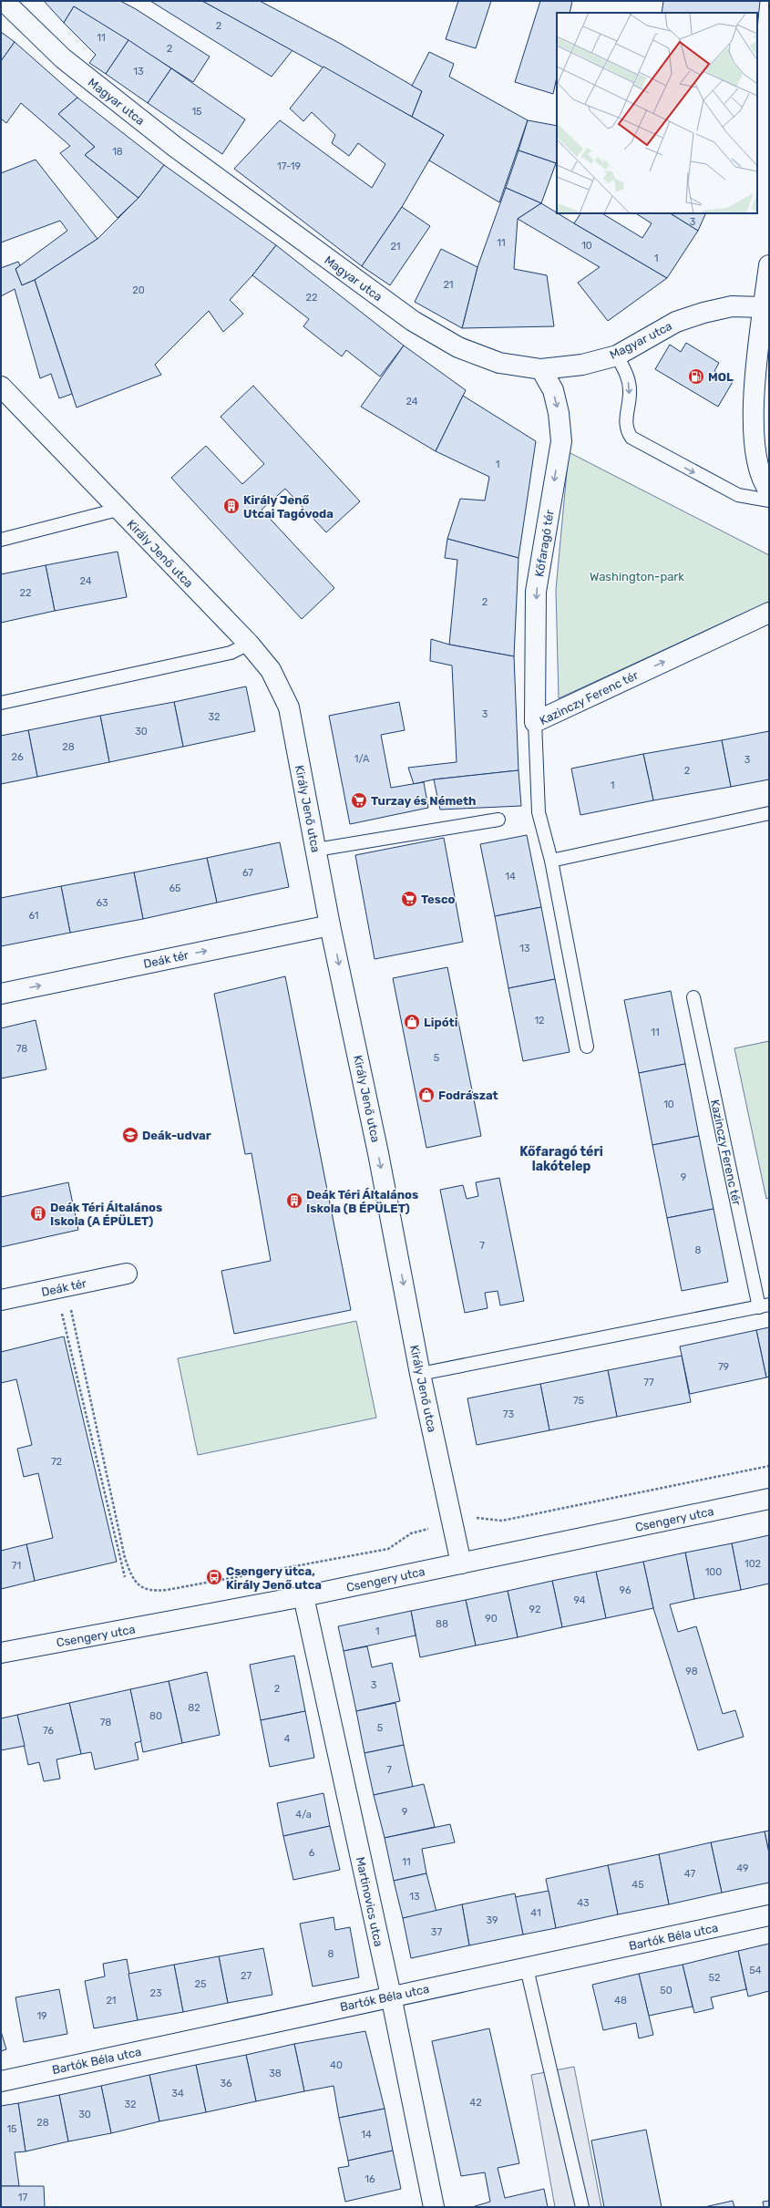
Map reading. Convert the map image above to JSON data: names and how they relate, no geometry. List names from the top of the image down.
{
  "streets": {
    "street": [
      "Magyar utca",
      "Kőfaragó tér",
      "Király Jenő utca",
      "Kazinczy Ferenc tér",
      "Deák tér",
      "Csengery utca",
      "Martinovics utca",
      "Bartók Béla utca"
    ]
  },
  "crossings": [
    ["Magyar utca", "Kőfaragó tér"],
    ["Kőfaragó tér", "Kazinczy Ferenc tér"],
    ["Király Jenő utca", "Deák tér"],
    ["Király Jenő utca", "Csengery utca"],
    ["Csengery utca", "Martinovics utca"],
    ["Martinovics utca", "Bartók Béla utca"]
  ],
  "one_way": ["Kőfaragó tér", "Deák tér"],
  "districts": ["Kőfaragó téri lakótelep"],
  "parks": ["Washington-park"],
  "places": {
    "fuel station": ["MOL"],
    "building": ["Király Jenő Utcai Tagóvoda", "Deák Téri Általános Iskola (B ÉPÜLET)", "Deák Téri Általános Iskola (A ÉPÜLET)"],
    "supermarket": ["Turzay és Németh", "Tesco"],
    "shop": ["Lipóti", "Fodrászat"],
    "school or university": ["Deák-udvar"],
    "bus stop": ["Csengery utca, Király Jenő utca"]
  },
  "house_numbers": [
    "2",
    "11",
    "2",
    "13",
    "15",
    "18",
    "17-19",
    "3",
    "11",
    "10",
    "21",
    "1",
    "21",
    "20",
    "22",
    "24",
    "1",
    "24",
    "22",
    "2",
    "3",
    "32",
    "30",
    "28",
    "26",
    "1/A",
    "3",
    "2",
    "1",
    "67",
    "14",
    "65",
    "63",
    "61",
    "13",
    "12",
    "11",
    "78",
    "5",
    "10",
    "9",
    "7",
    "8",
    "79",
    "77",
    "75",
    "73",
    "72",
    "102",
    "71",
    "100",
    "96",
    "94",
    "92",
    "90",
    "88",
    "1",
    "98",
    "3",
    "2",
    "82",
    "80",
    "78",
    "5",
    "76",
    "4",
    "7",
    "9",
    "4/a",
    "6",
    "11",
    "49",
    "47",
    "45",
    "13",
    "43",
    "41",
    "39",
    "37",
    "8",
    "54",
    "27",
    "52",
    "25",
    "50",
    "23",
    "21",
    "48",
    "19",
    "40",
    "38",
    "36",
    "34",
    "42",
    "32",
    "30",
    "28",
    "15",
    "14",
    "16",
    "17"
  ]
}
